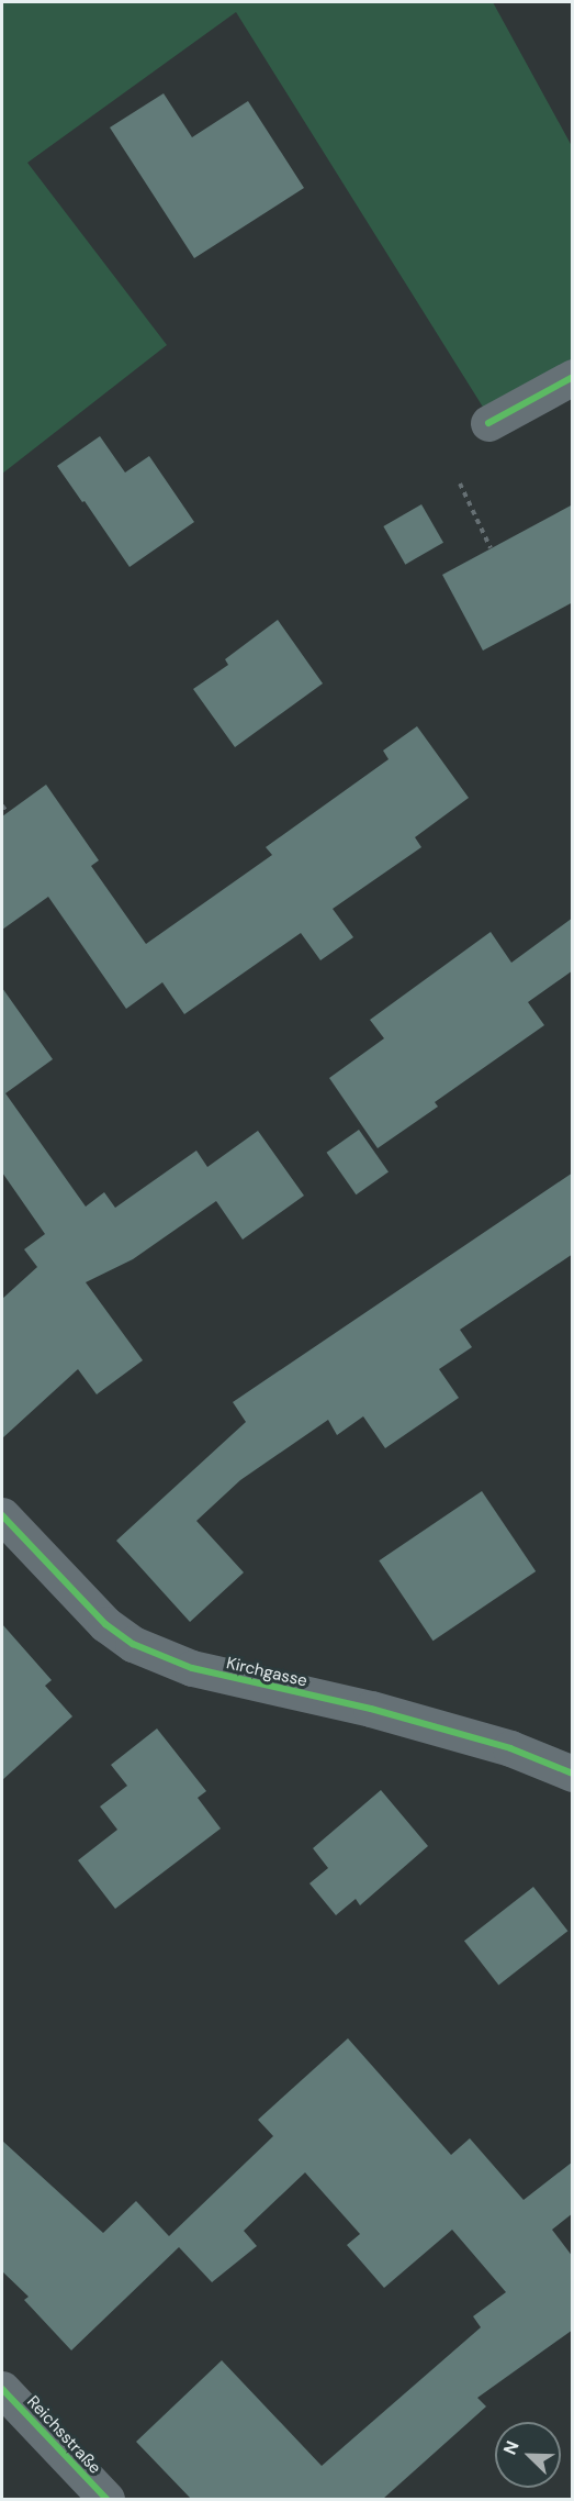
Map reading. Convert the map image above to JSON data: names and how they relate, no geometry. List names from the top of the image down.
{
  "streets": {
    "street": ["Kirchgasse", "Reichsstraße"]
  },
  "north": "top left"
}
